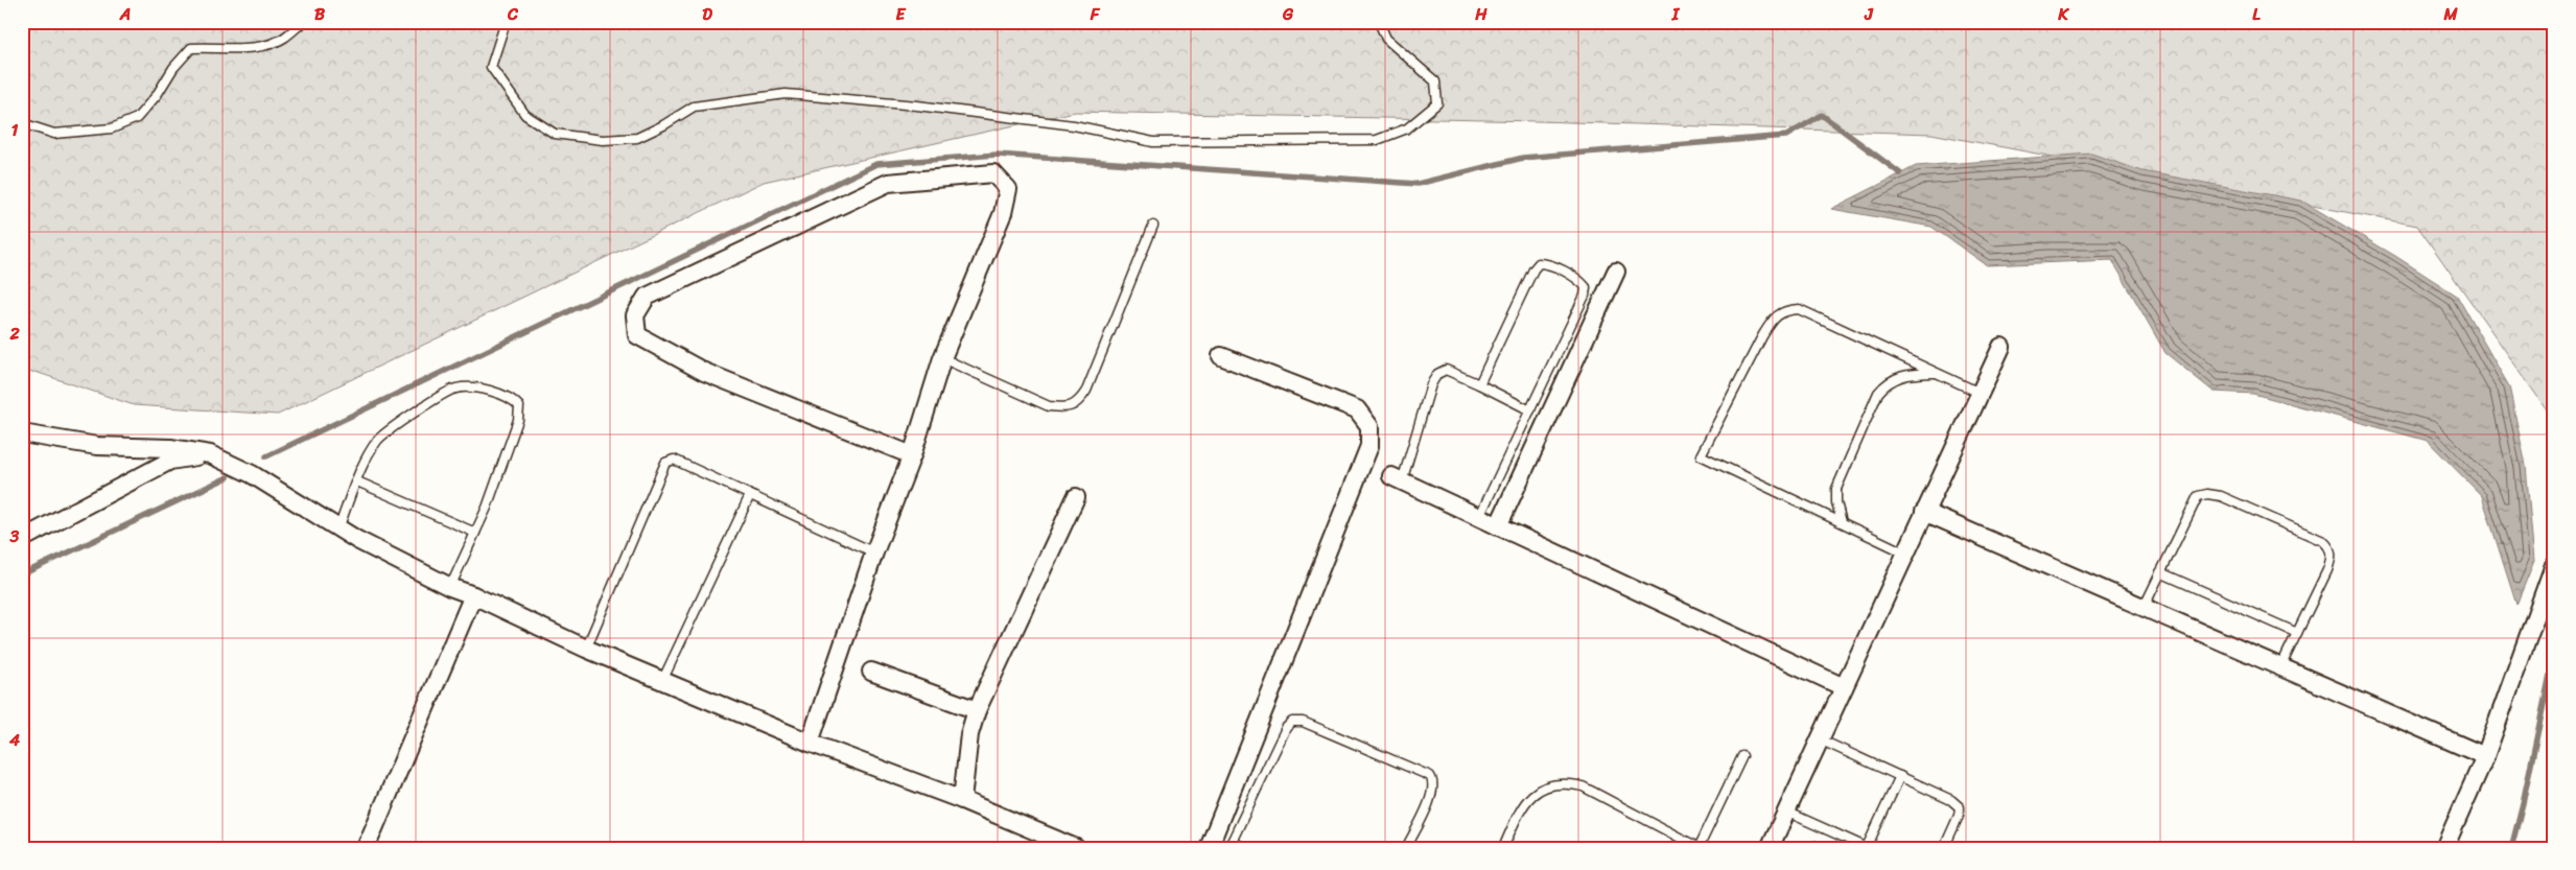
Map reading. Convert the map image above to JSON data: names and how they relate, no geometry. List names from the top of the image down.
{
  "grid": {
    "columns": [
      "A",
      "B",
      "C",
      "D",
      "E",
      "F",
      "G",
      "H",
      "I",
      "J",
      "K",
      "L",
      "M"
    ],
    "rows": [
      "1",
      "2",
      "3",
      "4"
    ]
  }
}
